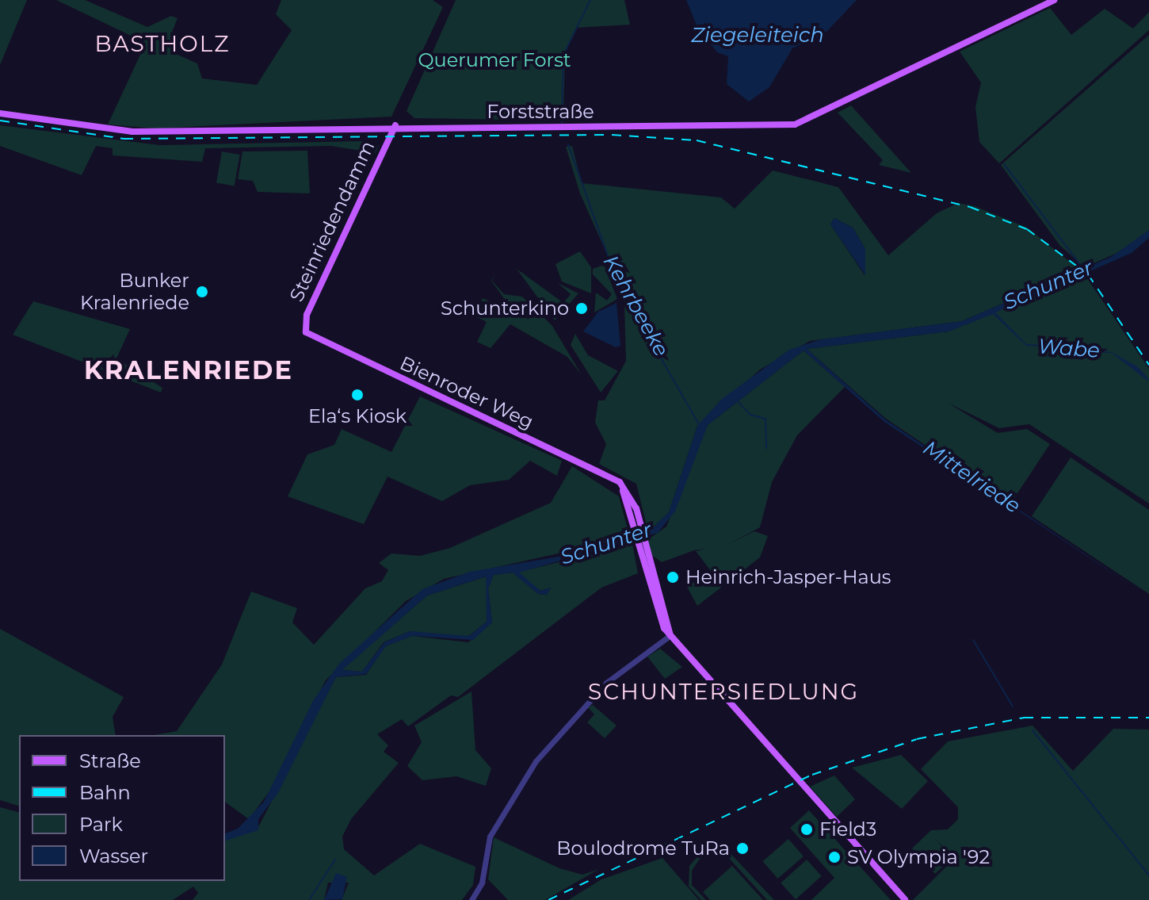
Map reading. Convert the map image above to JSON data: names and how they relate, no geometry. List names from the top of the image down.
{
  "streets": {
    "main road": ["Forststraße", "Steinriedendamm", "Bienroder Weg"]
  },
  "crossings": [
    ["Forststraße", "Steinriedendamm"],
    ["Steinriedendamm", "Bienroder Weg"]
  ],
  "districts": ["BASTHOLZ", "KRALENRIEDE", "SCHUNTERSIEDLUNG"],
  "water": [
    "Ziegeleiteich",
    "Schunter",
    "Kehrbeeke",
    "Wabe",
    "Mittelriede"
  ],
  "parks": ["Querumer Forst"],
  "places": [
    "Bunker Kralenriede",
    "Schunterkino",
    "Ela‘s Kiosk",
    "Heinrich-Jasper-Haus",
    "Field3",
    "Boulodrome TuRa",
    "SV Olympia '92"
  ],
  "legend": [
    "Straße",
    "Bahn",
    "Park",
    "Wasser"
  ]
}
